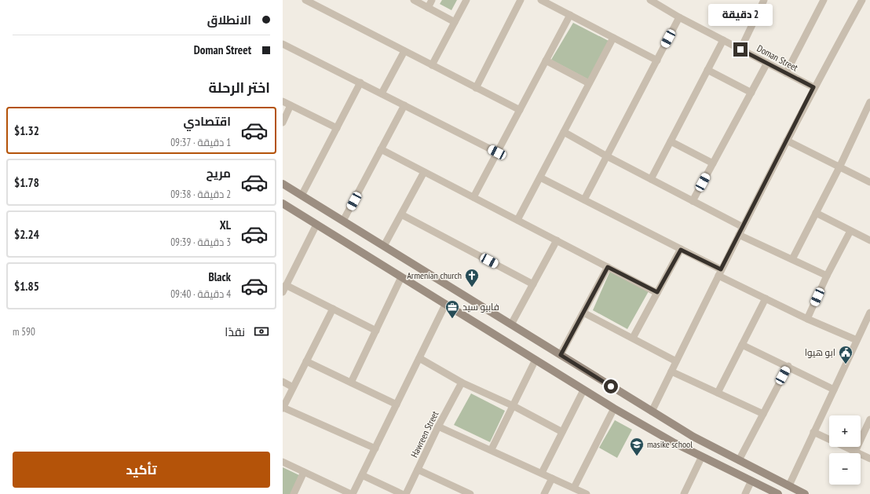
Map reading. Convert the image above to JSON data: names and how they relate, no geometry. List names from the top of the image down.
{
  "streets": {
    "street": ["Doman Street", "Hawreen Street"]
  },
  "places": {
    "church": ["Armenian church"],
    "office": ["فابيو سيد"],
    "public building": ["ابو هيوا"],
    "school or university": ["masike school"]
  },
  "page": {
    "banner": ["الانطلاق", "Doman Street"],
    "bubble": "2 دقيقة",
    "heading": "اختر الرحلة",
    "list": [
      {
        "name": "اقتصادي",
        "note": "1 دقيقة · 09:37",
        "value": "$1.32"
      },
      {
        "name": "مريح",
        "note": "2 دقيقة · 09:38",
        "value": "$1.78"
      },
      {
        "name": "XL",
        "note": "3 دقيقة · 09:39",
        "value": "$2.24"
      },
      {
        "name": "Black",
        "note": "4 دقيقة · 09:40",
        "value": "$1.85"
      }
    ],
    "pay": ["نقدًا", "590 m"],
    "map_buttons": ["+", "−"],
    "buttons": "تأكيد"
  }
}
